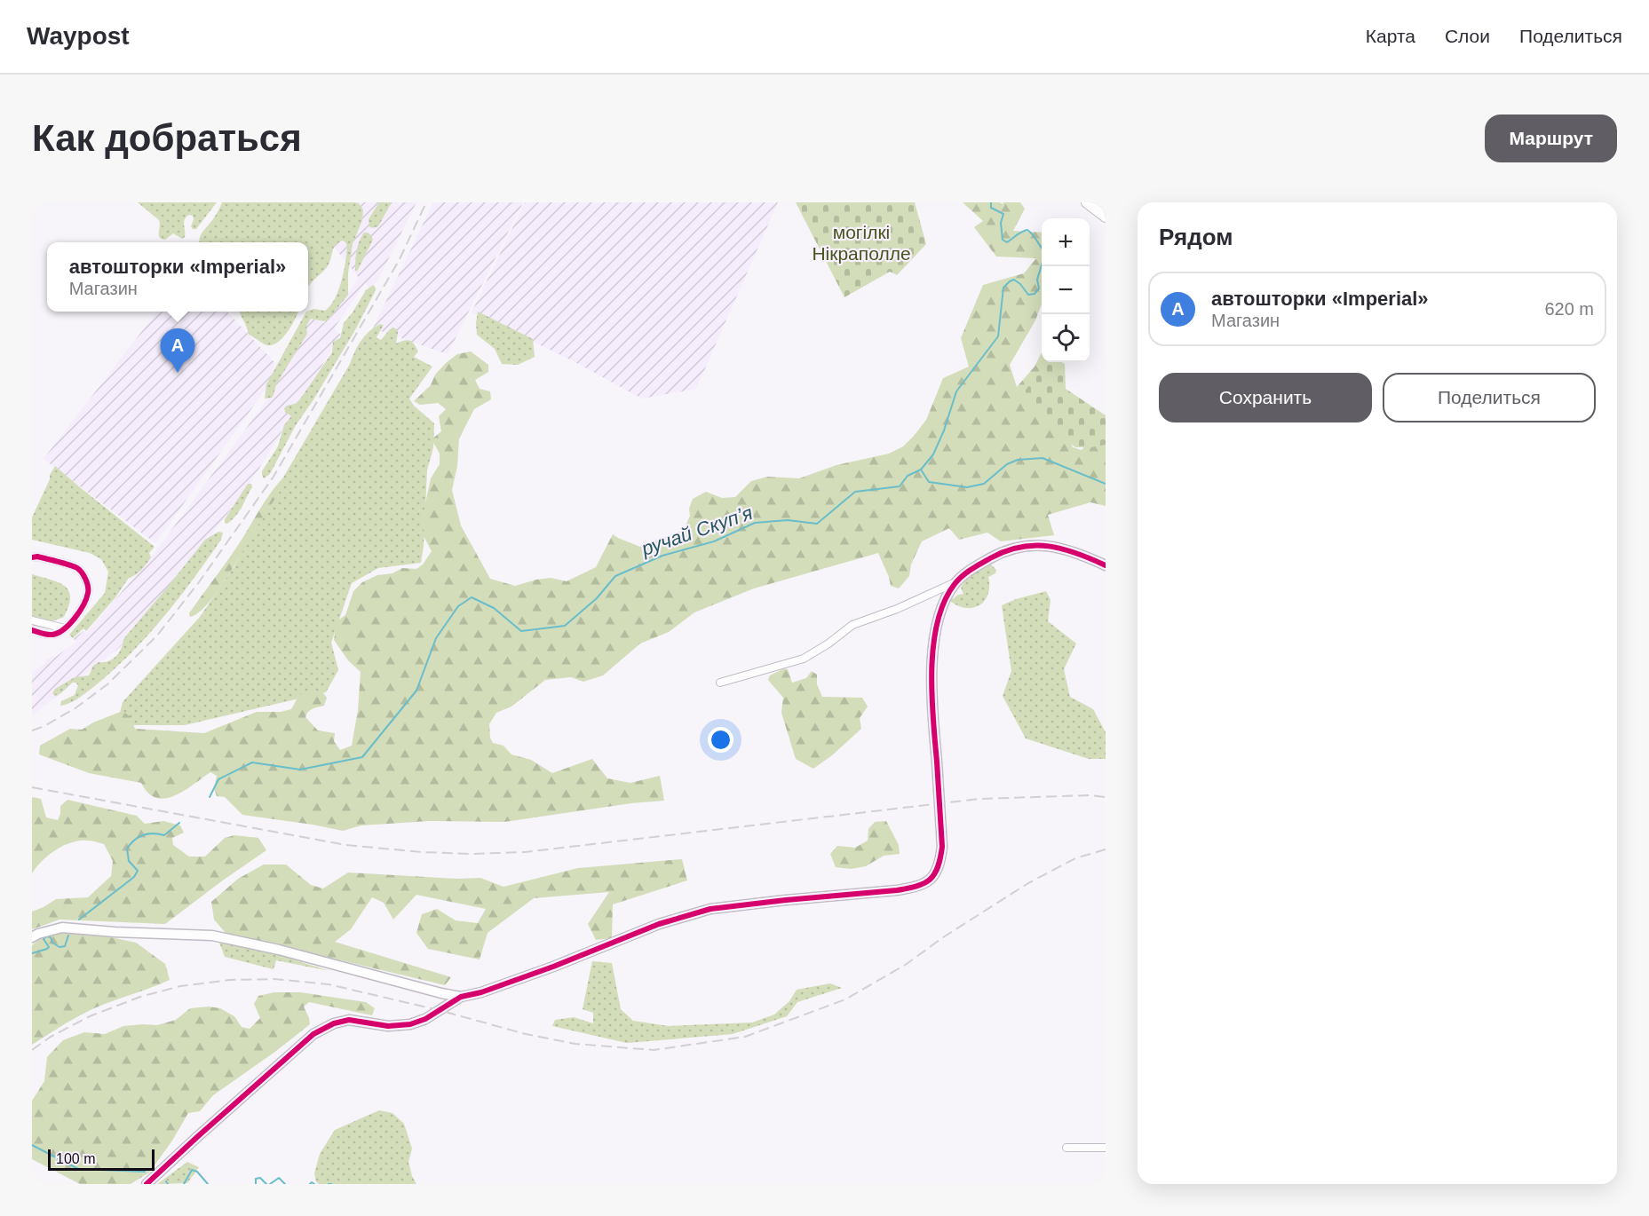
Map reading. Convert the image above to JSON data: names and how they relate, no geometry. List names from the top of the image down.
{
  "water": ["ручай Скупʼя"],
  "parks": ["могілкі Нікраполле"],
  "scale_bar": "100 m",
  "page": {
    "header": "Waypost",
    "nav": ["Карта", "Слои", "Поделиться"],
    "buttons": [
      "Маршрут",
      ["Сохранить", "Поделиться"]
    ],
    "title": "Как добраться",
    "heading": "Рядом",
    "map_buttons": ["+", "−"],
    "popup": ["автошторки «Imperial»", "Магазин"],
    "list": [
      {
        "mark": "A",
        "name": "автошторки «Imperial»",
        "note": "Магазин",
        "value": "620 m"
      }
    ],
    "pins": "A",
    "scale": "100 m"
  }
}
